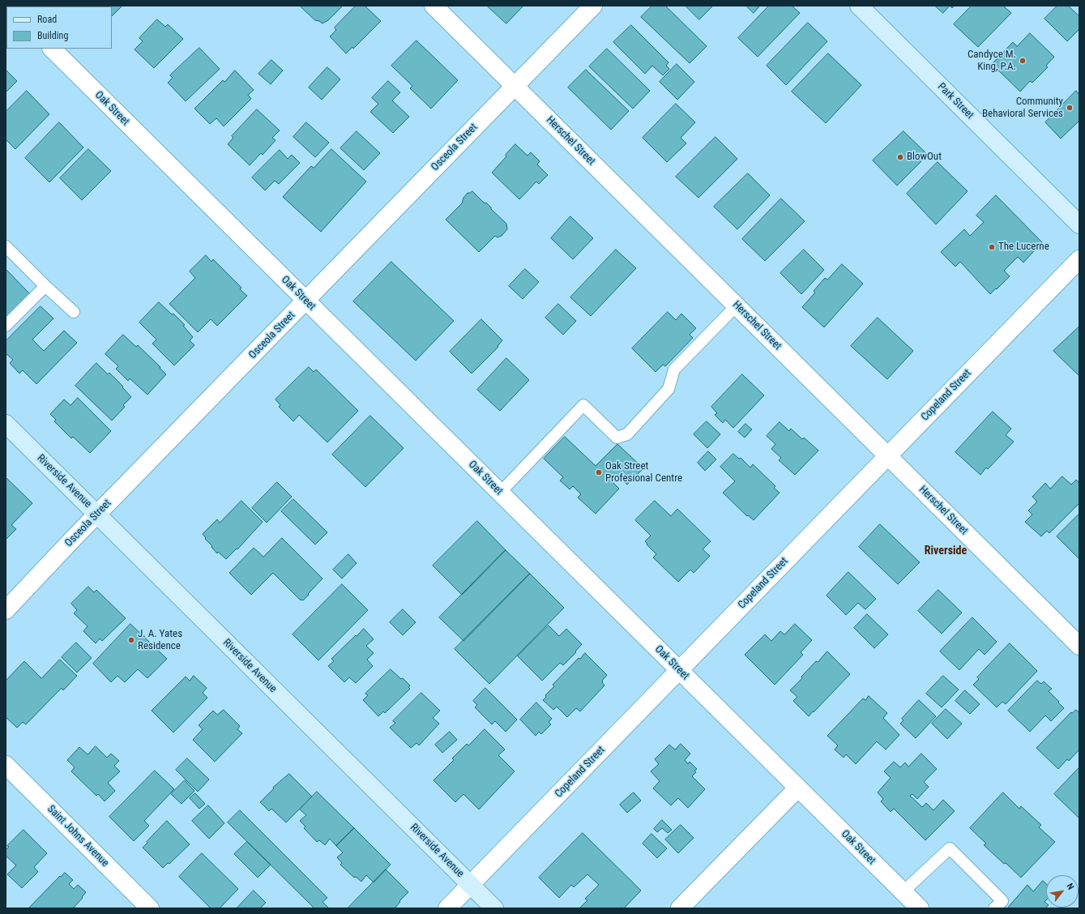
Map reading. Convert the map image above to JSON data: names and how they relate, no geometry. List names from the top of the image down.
{
  "streets": {
    "main road": ["Park Street", "Riverside Avenue"],
    "street": [
      "Oak Street",
      "Herschel Street",
      "Osceola Street",
      "Copeland Street",
      "Saint Johns Avenue"
    ]
  },
  "crossings": [
    ["Oak Street", "Osceola Street"],
    ["Oak Street", "Copeland Street"],
    ["Herschel Street", "Osceola Street"],
    ["Herschel Street", "Copeland Street"],
    ["Osceola Street", "Riverside Avenue"],
    ["Copeland Street", "Riverside Avenue"]
  ],
  "districts": ["Riverside"],
  "places": [
    "Candyce M. King, P.A.",
    "Community Behavioral Services",
    "BlowOut",
    "The Lucerne",
    "Oak Street Profesional Centre",
    "J. A. Yates Residence"
  ],
  "legend": ["Road", "Building"],
  "north": "top right"
}
